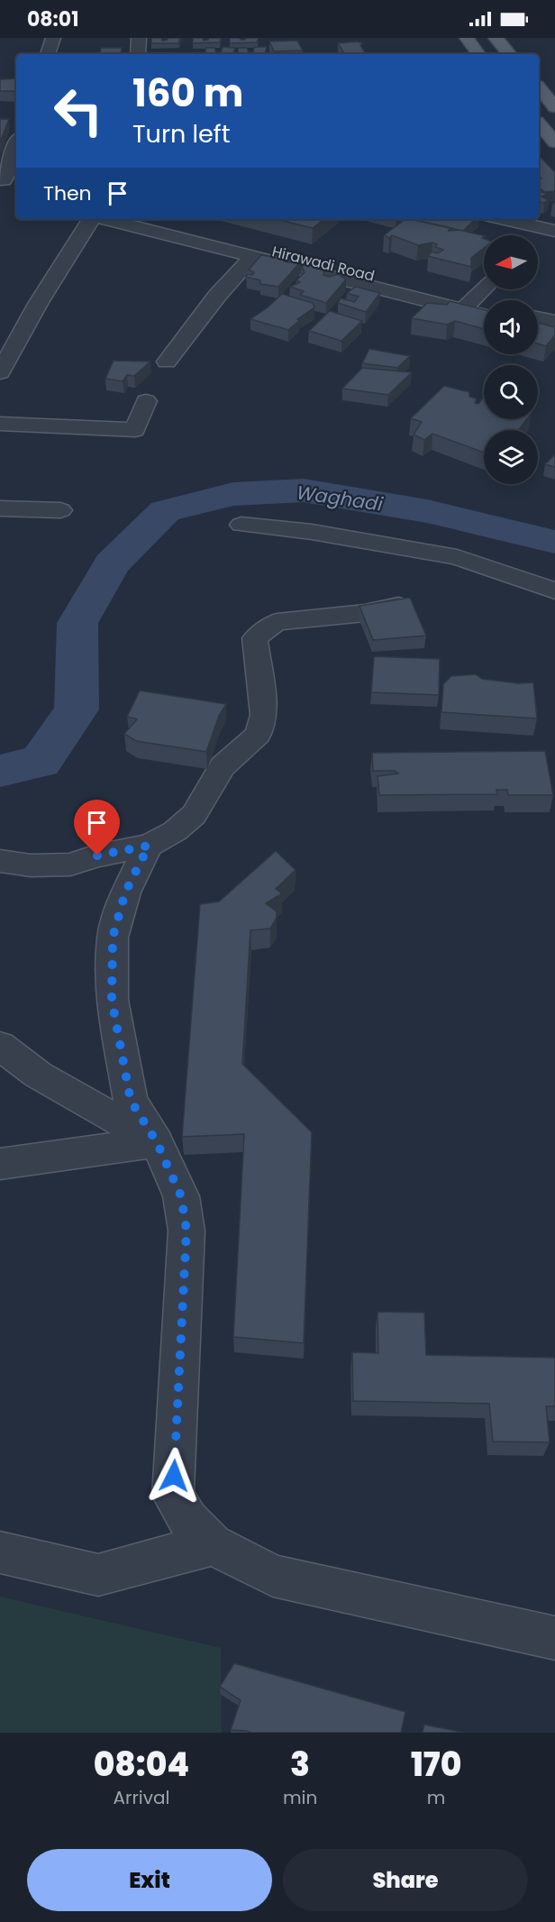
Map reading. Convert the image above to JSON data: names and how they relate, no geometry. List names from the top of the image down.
{
  "streets": {
    "street": ["Hirawadi Road"]
  },
  "water": ["Waghadi"],
  "north": "left",
  "page": {
    "status": "08:01",
    "turn": ["160 m", "Turn left"],
    "then": "Then",
    "eta": [
      "08:04",
      "Arrival",
      "3",
      "min",
      "170",
      "m"
    ],
    "buttons": ["Exit", "Share"]
  }
}
